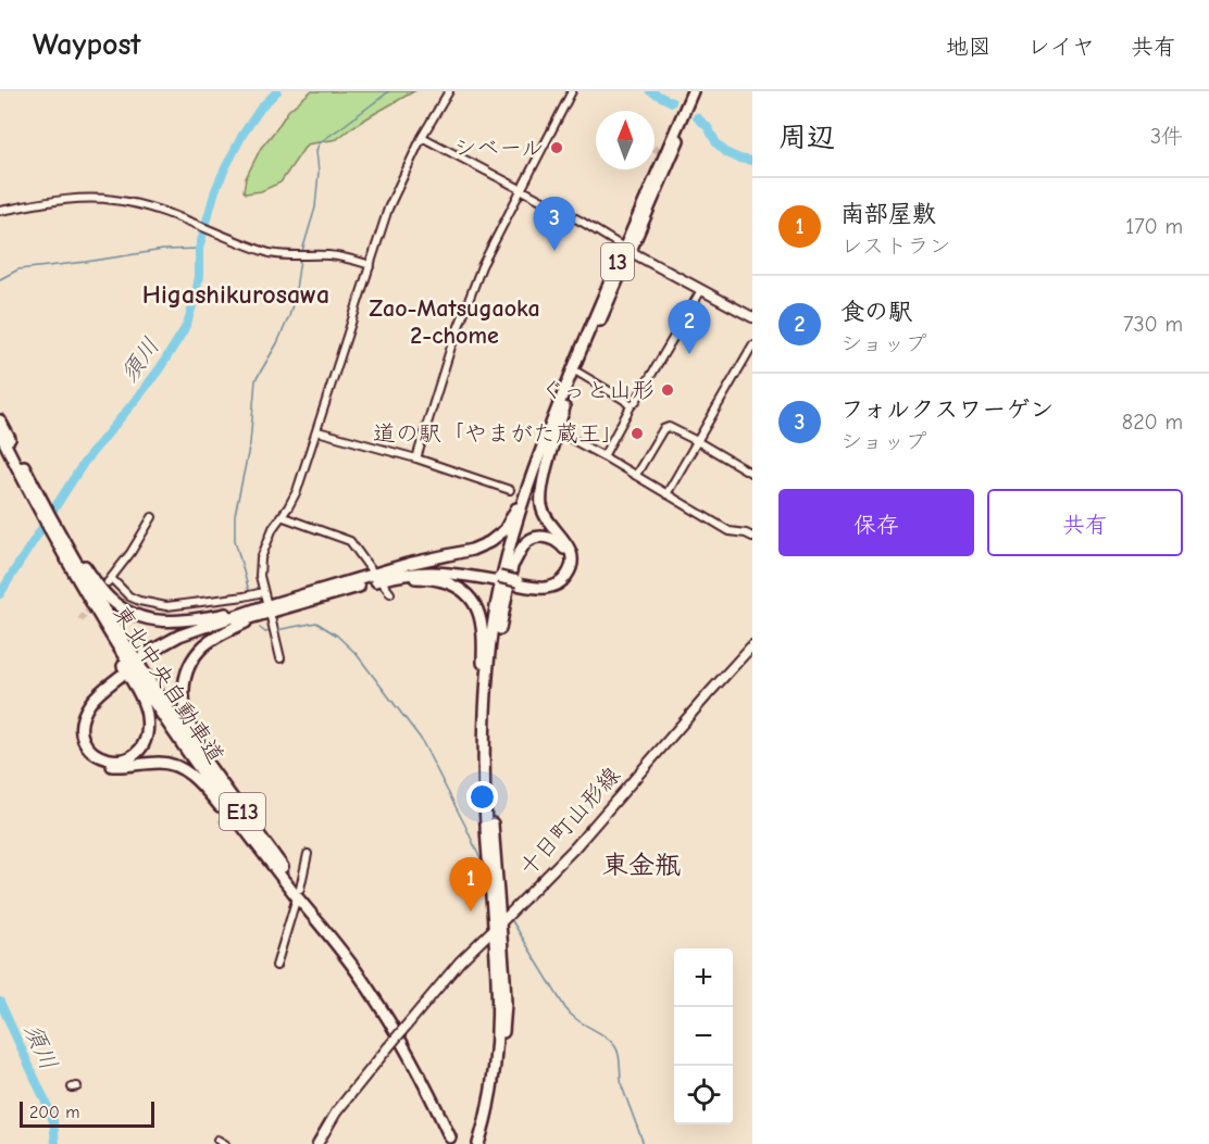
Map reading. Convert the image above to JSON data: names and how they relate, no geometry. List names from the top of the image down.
{
  "streets": {
    "highway": ["13", "東北中央自動車道", "E13"],
    "main road": ["十日町山形線"]
  },
  "crossings": [
    ["13", "十日町山形線"],
    ["東北中央自動車道", "E13"]
  ],
  "districts": ["Higashikurosawa", "Zao-Matsugaoka 2-chome", "東金瓶"],
  "water": ["須川"],
  "places": ["シベール", "ぐっと山形", "道の駅「やまがた蔵王」"],
  "scale_bar": "200 m",
  "north": "top",
  "page": {
    "header": "Waypost",
    "nav": ["地図", "レイヤ", "共有"],
    "heading": ["周辺", "3件"],
    "list": [
      {
        "mark": "1",
        "name": "南部屋敷",
        "note": "レストラン",
        "value": "170 m"
      },
      {
        "mark": "2",
        "name": "食の駅",
        "note": "ショップ",
        "value": "730 m"
      },
      {
        "mark": "3",
        "name": "フォルクスワーゲン",
        "note": "ショップ",
        "value": "820 m"
      }
    ],
    "pins": ["3", "2", "1"],
    "buttons": ["保存", "共有"],
    "map_buttons": ["+", "−"],
    "scale": "200 m"
  }
}
